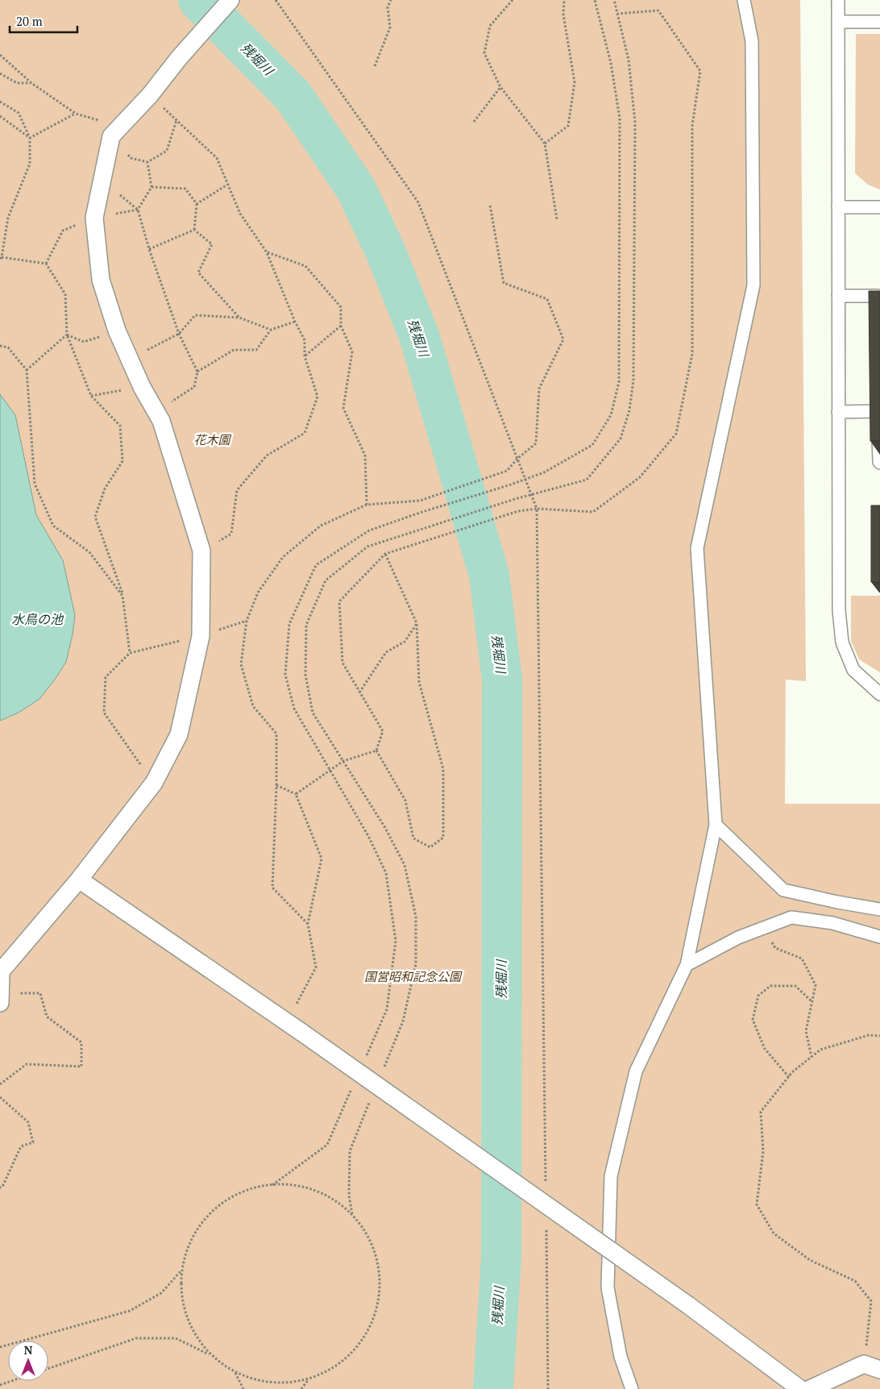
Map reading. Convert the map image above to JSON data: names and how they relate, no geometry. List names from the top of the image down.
{
  "water": ["残堀川", "水鳥の池"],
  "parks": ["花木園", "国営昭和記念公園"],
  "scale_bar": "20 m",
  "north": "top"
}
